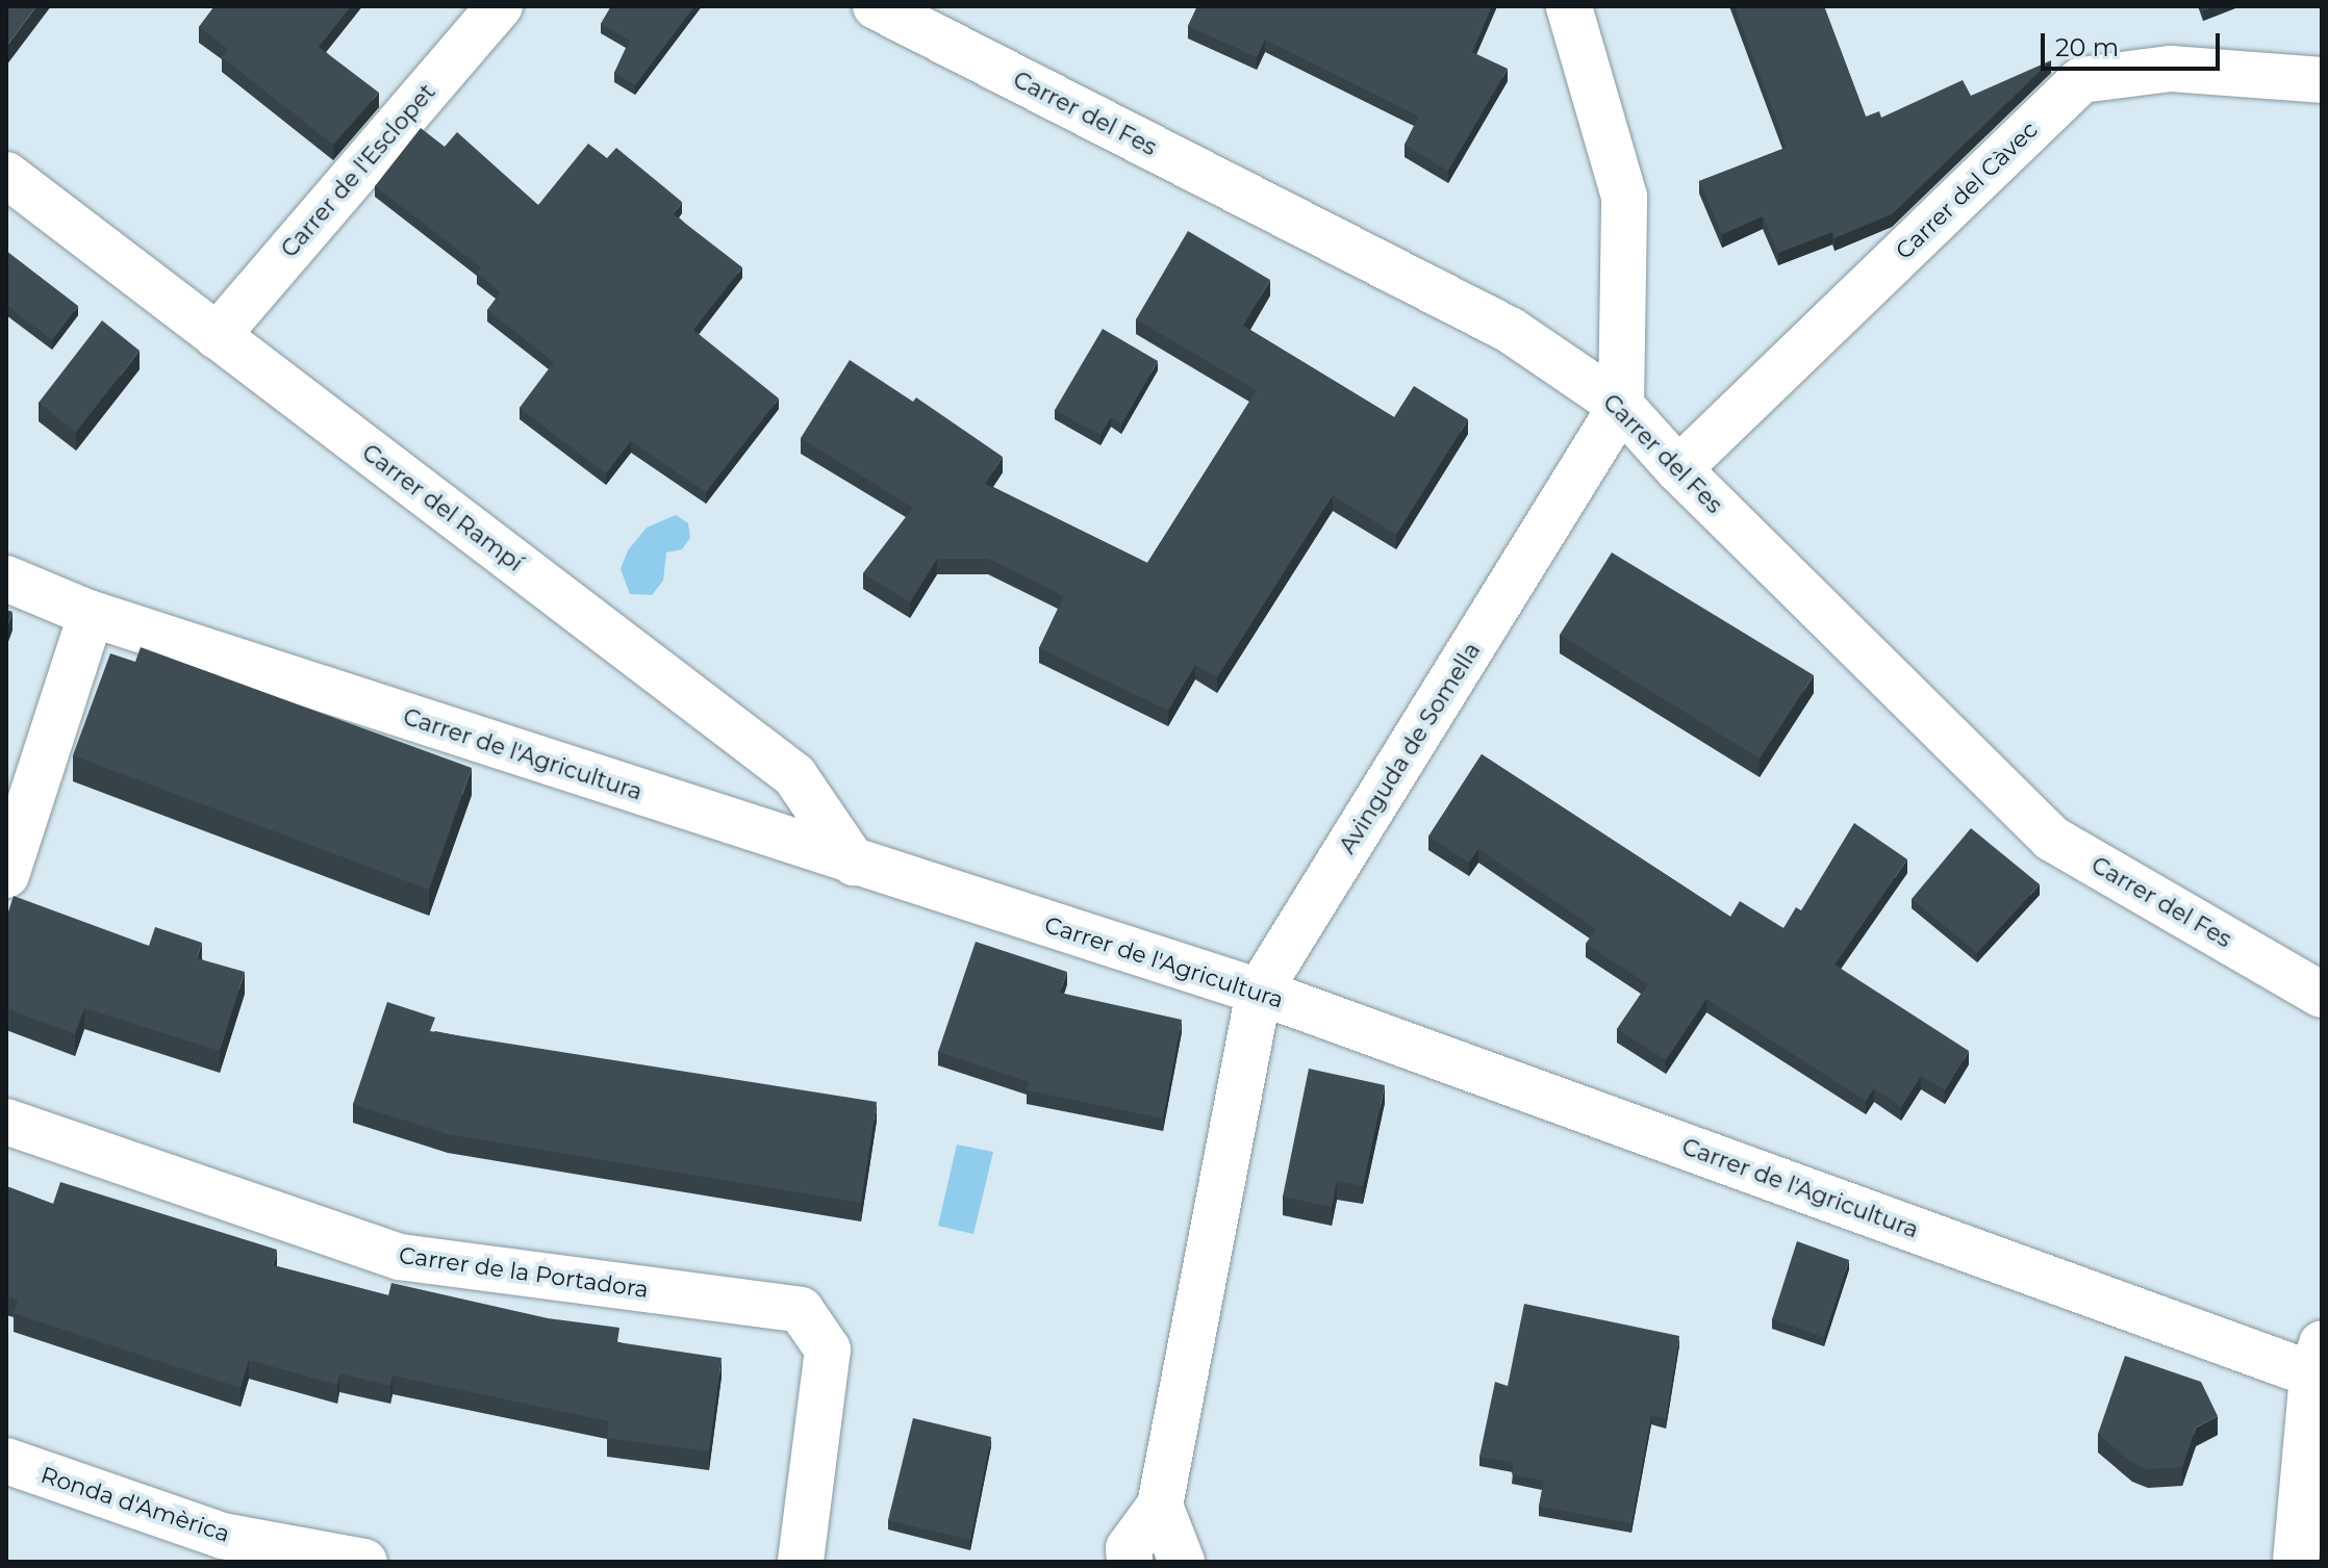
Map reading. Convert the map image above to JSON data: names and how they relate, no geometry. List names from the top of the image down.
{
  "streets": {
    "street": [
      "Carrer del Fes",
      "Carrer de l'Esclopet",
      "Carrer del Càvec",
      "Carrer del Rampí",
      "Avinguda de Somella",
      "Carrer de l'Agricultura",
      "Carrer de la Portadora",
      "Ronda d'Amèrica"
    ]
  },
  "crossings": [
    ["Carrer del Fes", "Carrer del Càvec"],
    ["Carrer del Fes", "Avinguda de Somella"],
    ["Carrer de l'Esclopet", "Carrer del Rampí"],
    ["Carrer del Rampí", "Carrer de l'Agricultura"],
    ["Avinguda de Somella", "Carrer de l'Agricultura"]
  ],
  "scale_bar": "20 m"
}
